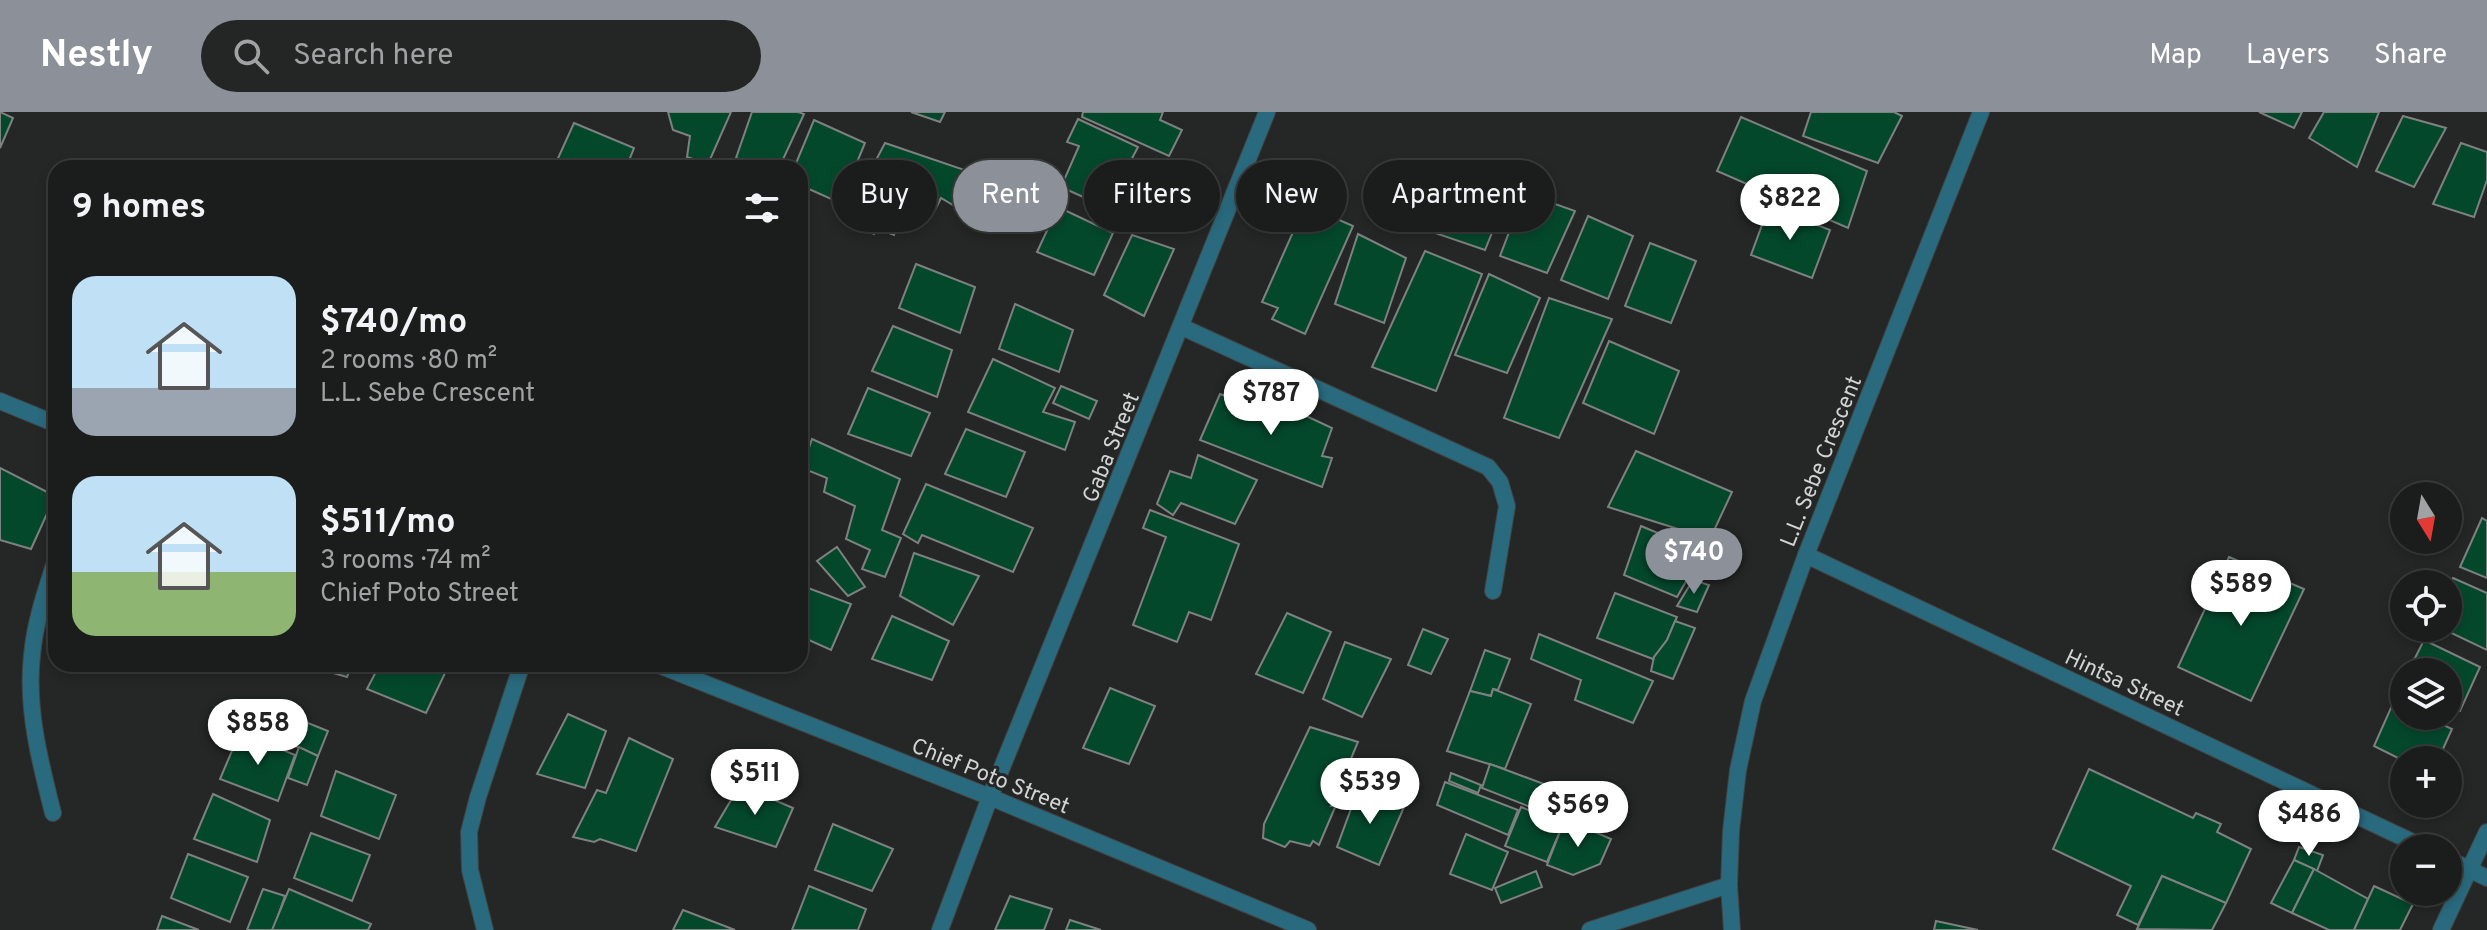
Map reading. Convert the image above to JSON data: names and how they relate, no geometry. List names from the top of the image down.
{
  "streets": {
    "street": [
      "Gaba Street",
      "L.L. Sebe Crescent",
      "Hintsa Street",
      "Chief Poto Street"
    ]
  },
  "crossings": [
    ["Gaba Street", "Chief Poto Street"],
    ["L.L. Sebe Crescent", "Hintsa Street"]
  ],
  "north": "bottom",
  "page": {
    "header": "Nestly",
    "search": "Search here",
    "nav": ["Map", "Layers", "Share"],
    "chip": [
      "Buy",
      "Rent",
      "Filters",
      "New",
      "Apartment"
    ],
    "heading": "9 homes",
    "price": [
      "$822",
      "$787",
      "$740",
      "$589",
      "$858",
      "$511",
      "$539",
      "$569",
      "$486"
    ],
    "list": [
      {
        "name": "$740/mo",
        "note": "2 rooms · 80 m² · L.L. Sebe Crescent"
      },
      {
        "name": "$511/mo",
        "note": "3 rooms · 74 m² · Chief Poto Street"
      }
    ],
    "map_buttons": ["+", "−"]
  }
}
